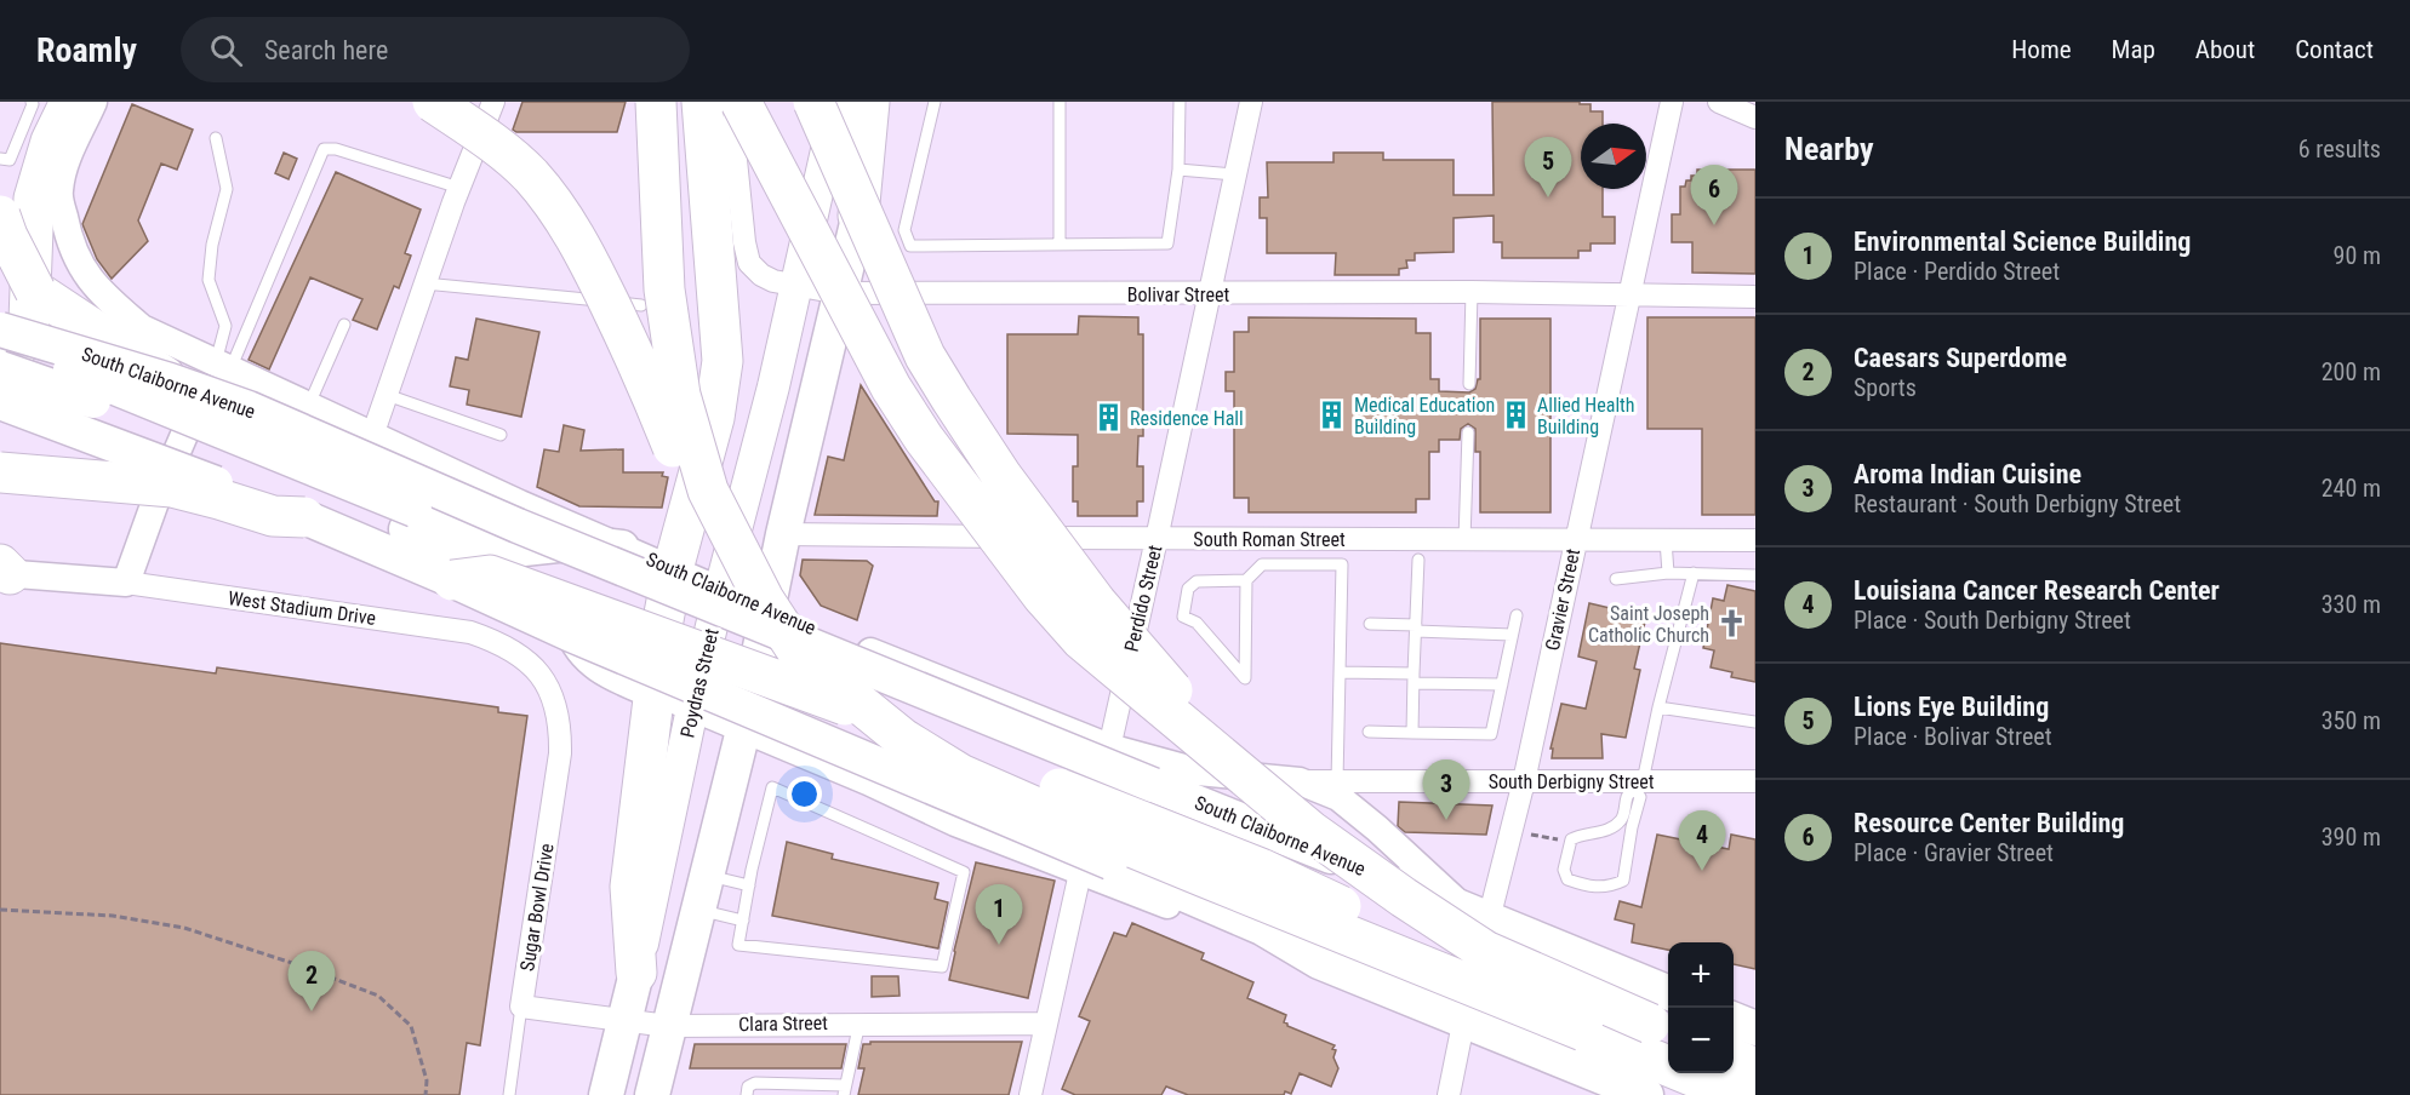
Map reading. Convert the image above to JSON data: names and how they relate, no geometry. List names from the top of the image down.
{
  "streets": {
    "main road": ["South Claiborne Avenue", "Poydras Street"],
    "street": [
      "Bolivar Street",
      "South Roman Street",
      "Perdido Street",
      "Gravier Street",
      "West Stadium Drive",
      "South Derbigny Street",
      "Sugar Bowl Drive",
      "Clara Street"
    ]
  },
  "crossings": [
    ["Bolivar Street", "Perdido Street"],
    ["Bolivar Street", "Gravier Street"],
    ["Bolivar Street", "Poydras Street"],
    ["South Claiborne Avenue", "Perdido Street"],
    ["South Claiborne Avenue", "Gravier Street"],
    ["South Claiborne Avenue", "Poydras Street"],
    ["South Claiborne Avenue", "South Derbigny Street"],
    ["South Roman Street", "Perdido Street"],
    ["South Roman Street", "Gravier Street"],
    ["Perdido Street", "Clara Street"],
    ["Gravier Street", "South Derbigny Street"],
    ["West Stadium Drive", "Sugar Bowl Drive"],
    ["Poydras Street", "Clara Street"],
    ["Sugar Bowl Drive", "Clara Street"]
  ],
  "places": {
    "building": ["Medical Education Building", "Allied Health Building", "Residence Hall"],
    "church": ["Saint Joseph Catholic Church"]
  },
  "north": "right",
  "page": {
    "header": "Roamly",
    "search": "Search here",
    "nav": [
      "Home",
      "Map",
      "About",
      "Contact"
    ],
    "heading": ["Nearby", "6 results"],
    "pins": [
      "5",
      "6",
      "3",
      "4",
      "1",
      "2"
    ],
    "list": [
      {
        "mark": "1",
        "name": "Environmental Science Building",
        "note": "Place · Perdido Street",
        "value": "90 m"
      },
      {
        "mark": "2",
        "name": "Caesars Superdome",
        "note": "Sports",
        "value": "200 m"
      },
      {
        "mark": "3",
        "name": "Aroma Indian Cuisine",
        "note": "Restaurant · South Derbigny Street",
        "value": "240 m"
      },
      {
        "mark": "4",
        "name": "Louisiana Cancer Research Center",
        "note": "Place · South Derbigny Street",
        "value": "330 m"
      },
      {
        "mark": "5",
        "name": "Lions Eye Building",
        "note": "Place · Bolivar Street",
        "value": "350 m"
      },
      {
        "mark": "6",
        "name": "Resource Center Building",
        "note": "Place · Gravier Street",
        "value": "390 m"
      }
    ],
    "map_buttons": ["+", "−"]
  }
}
